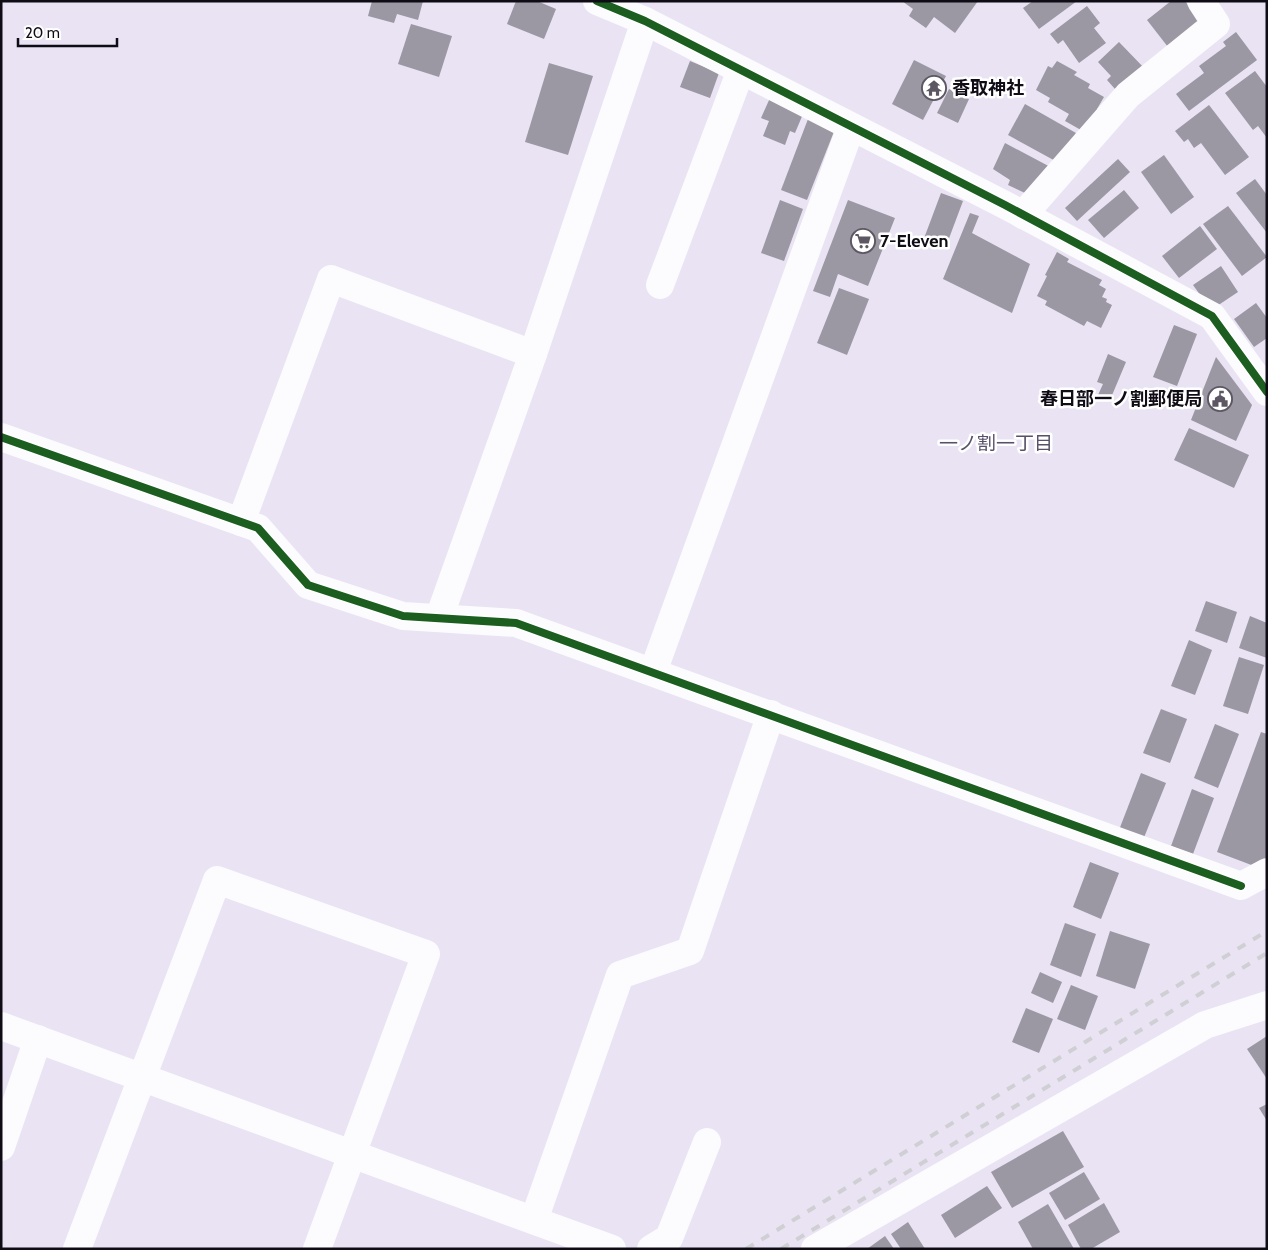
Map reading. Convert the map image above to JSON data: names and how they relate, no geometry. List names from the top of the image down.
{
  "districts": ["一ノ割一丁目"],
  "places": {
    "temple": ["香取神社"],
    "supermarket": ["7-Eleven"],
    "public building": ["春日部一ノ割郵便局"]
  },
  "scale_bar": "20 m"
}
